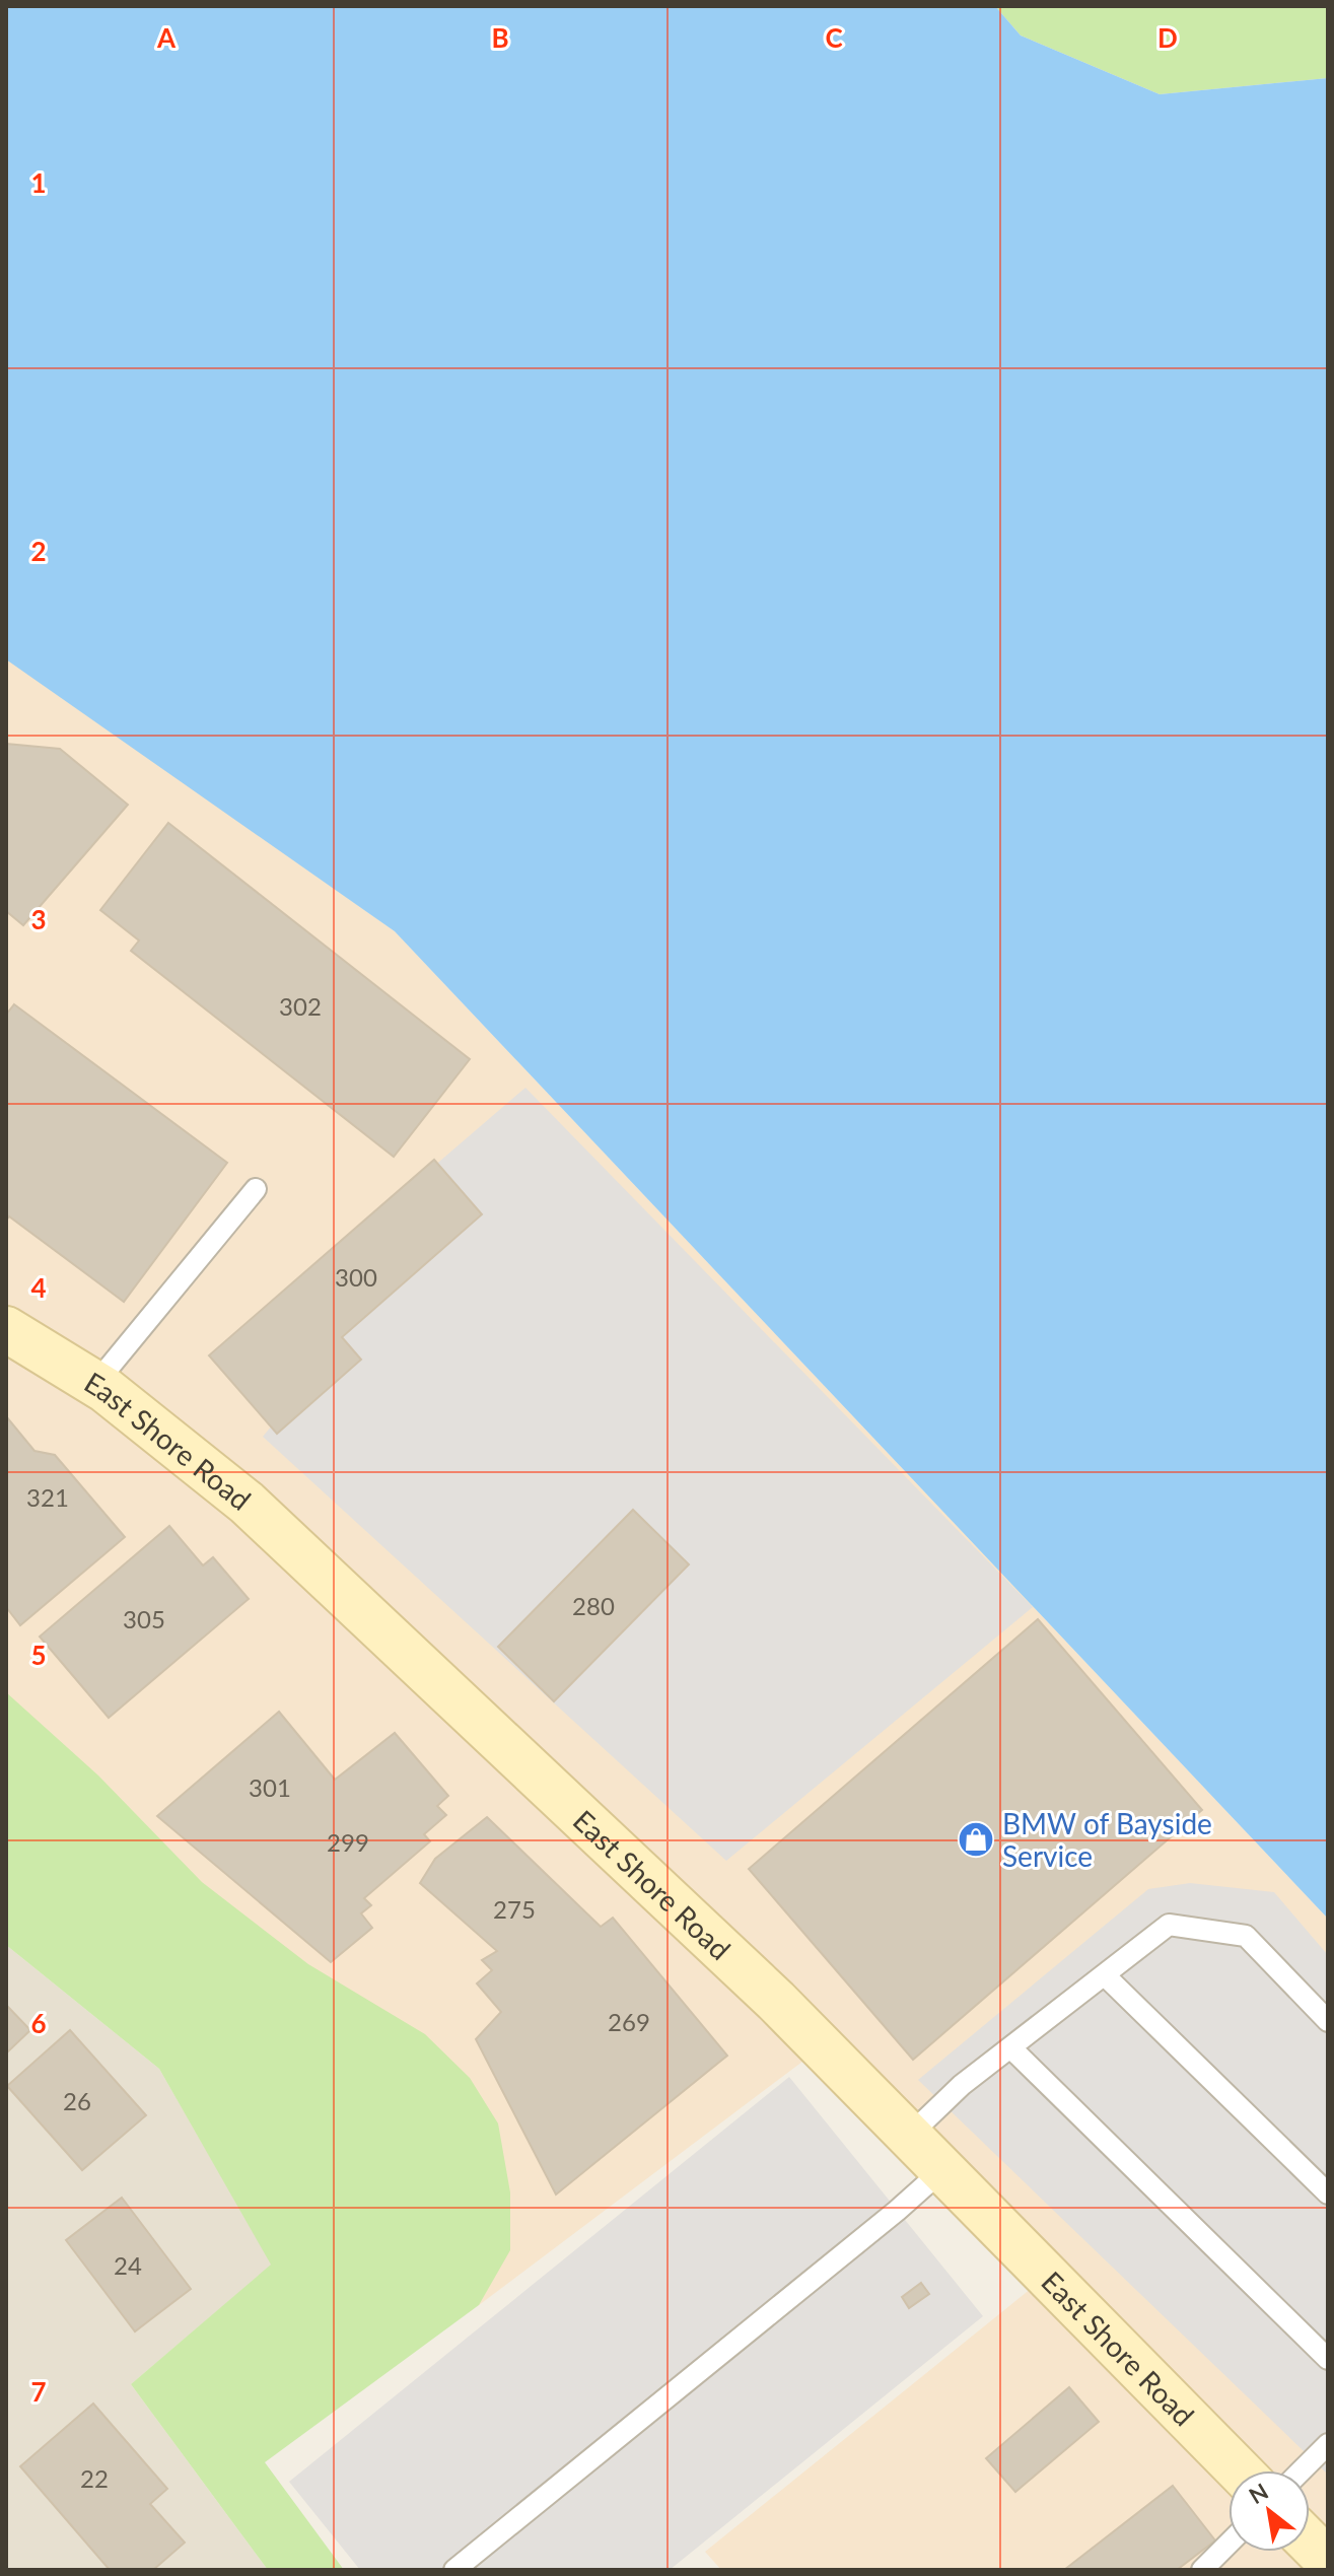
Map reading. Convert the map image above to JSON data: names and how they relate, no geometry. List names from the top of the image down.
{
  "streets": {
    "main road": ["East Shore Road"]
  },
  "places": {
    "shop": ["BMW of Bayside Service"]
  },
  "house_numbers": [
    "302",
    "300",
    "321",
    "280",
    "305",
    "301",
    "299",
    "275",
    "269",
    "26",
    "24",
    "22"
  ],
  "north": "top left",
  "grid": {
    "columns": [
      "A",
      "B",
      "C",
      "D"
    ],
    "rows": [
      "1",
      "2",
      "3",
      "4",
      "5",
      "6",
      "7"
    ]
  }
}
